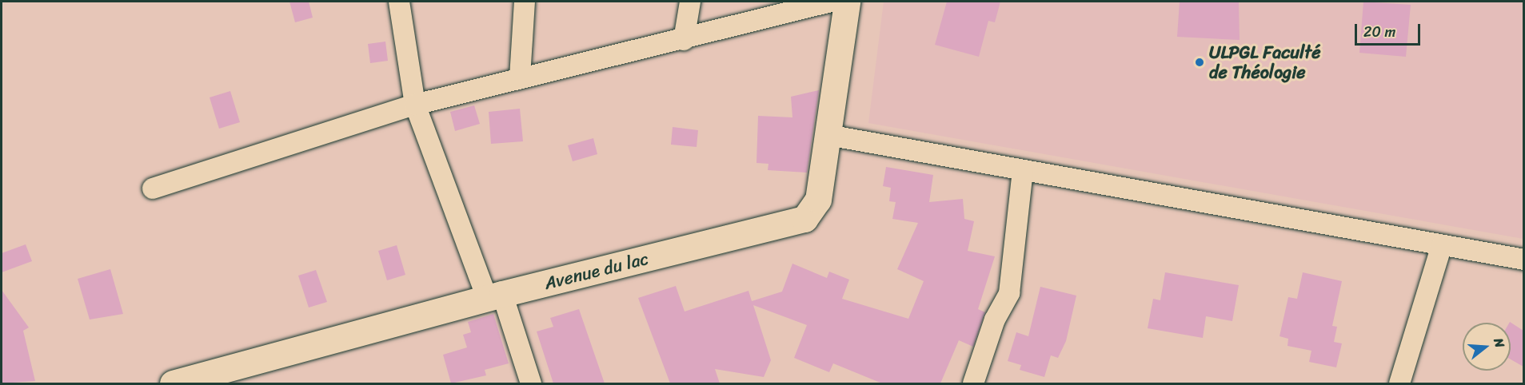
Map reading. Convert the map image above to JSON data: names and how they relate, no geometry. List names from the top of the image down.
{
  "streets": {
    "main road": ["Avenue du lac"]
  },
  "places": ["ULPGL Faculté de Théologie"],
  "scale_bar": "20 m",
  "north": "right"
}
